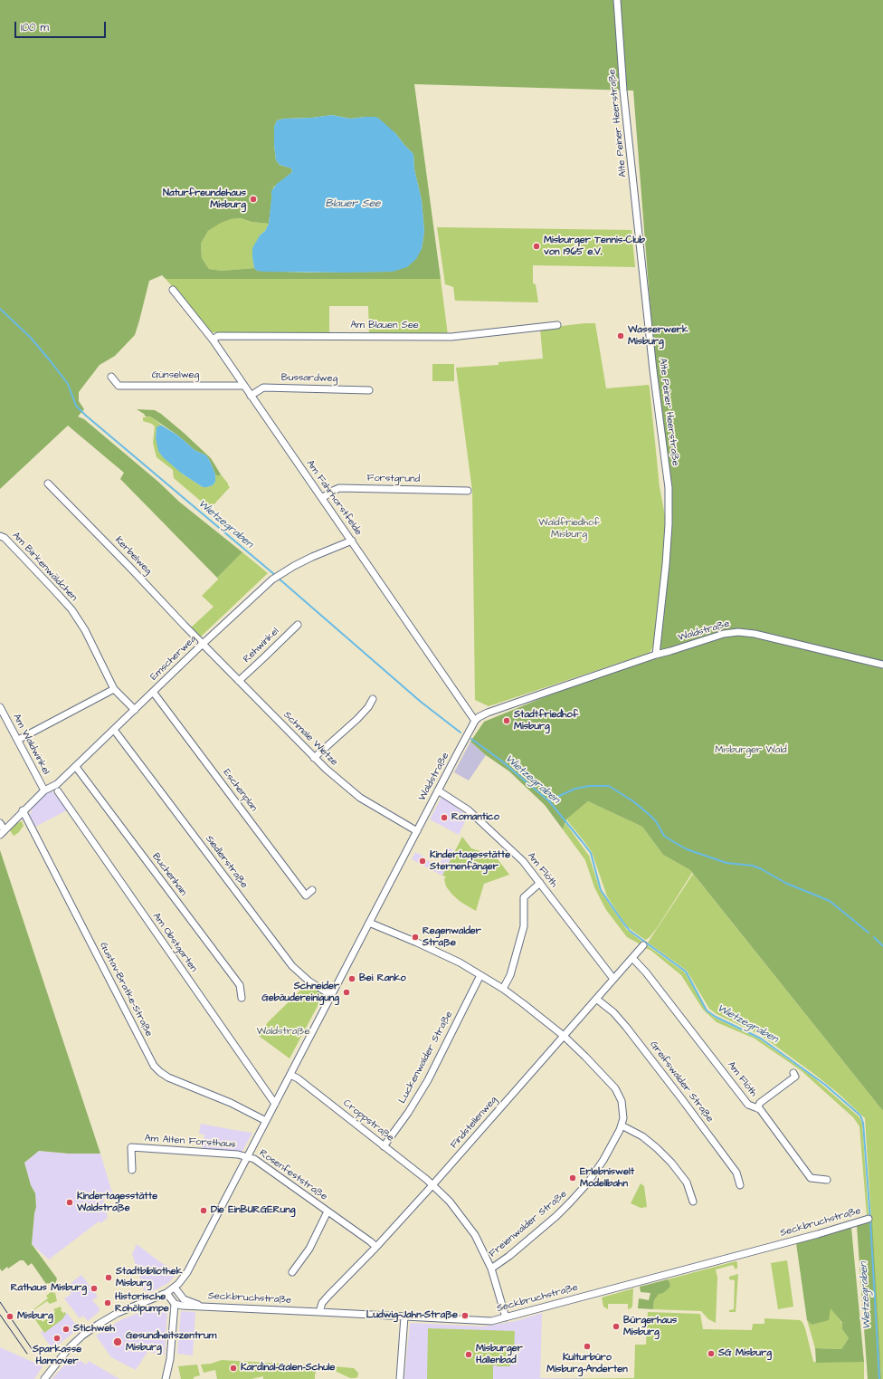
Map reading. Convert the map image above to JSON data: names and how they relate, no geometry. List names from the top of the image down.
{
  "streets": {
    "street": [
      "Alte Peiner Heerstraße",
      "Am Blauen See",
      "Günselweg",
      "Bussardweg",
      "Forstgrund",
      "Am Fahrhorstfelde",
      "Kerbelweg",
      "Am Birkenwäldchen",
      "Waldstraße",
      "Rehwinkel",
      "Emscherweg",
      "Schmale Wietze",
      "Am Waldwinkel",
      "Eschenplan",
      "Siedlerstraße",
      "Am Flöth",
      "Buchenhain",
      "Am Obstgarten",
      "Gustav-Bratke-Straße",
      "Luckenwalder Straße",
      "Greifswalder Straße",
      "Croppstraße",
      "Findstellenweg",
      "Am Alten Forsthaus",
      "Rosenfeststraße",
      "Seckbruchstraße",
      "Freienwalder Straße"
    ]
  },
  "crossings": [
    ["Alte Peiner Heerstraße", "Waldstraße"],
    ["Am Blauen See", "Am Fahrhorstfelde"],
    ["Günselweg", "Am Fahrhorstfelde"],
    ["Bussardweg", "Am Fahrhorstfelde"],
    ["Forstgrund", "Am Fahrhorstfelde"],
    ["Am Fahrhorstfelde", "Waldstraße"],
    ["Am Fahrhorstfelde", "Emscherweg"],
    ["Kerbelweg", "Emscherweg"],
    ["Kerbelweg", "Schmale Wietze"],
    ["Am Birkenwäldchen", "Emscherweg"],
    ["Waldstraße", "Schmale Wietze"],
    ["Waldstraße", "Siedlerstraße"],
    ["Waldstraße", "Am Flöth"],
    ["Waldstraße", "Am Obstgarten"],
    ["Waldstraße", "Gustav-Bratke-Straße"],
    ["Waldstraße", "Croppstraße"],
    ["Waldstraße", "Am Alten Forsthaus"],
    ["Waldstraße", "Rosenfeststraße"],
    ["Waldstraße", "Seckbruchstraße"],
    ["Rehwinkel", "Schmale Wietze"],
    ["Emscherweg", "Schmale Wietze"],
    ["Emscherweg", "Am Waldwinkel"],
    ["Emscherweg", "Eschenplan"],
    ["Emscherweg", "Siedlerstraße"],
    ["Emscherweg", "Buchenhain"],
    ["Emscherweg", "Gustav-Bratke-Straße"],
    ["Am Flöth", "Findstellenweg"],
    ["Luckenwalder Straße", "Croppstraße"],
    ["Greifswalder Straße", "Findstellenweg"],
    ["Croppstraße", "Findstellenweg"],
    ["Croppstraße", "Seckbruchstraße"],
    ["Croppstraße", "Freienwalder Straße"],
    ["Findstellenweg", "Rosenfeststraße"],
    ["Findstellenweg", "Seckbruchstraße"],
    ["Findstellenweg", "Freienwalder Straße"],
    ["Am Alten Forsthaus", "Rosenfeststraße"]
  ],
  "water": ["Blauer See", "Wietzegraben"],
  "parks": ["Waldfriedhof Misburg", "Misburger Wald", "Waldstraße"],
  "places": [
    "Naturfreundehaus Misburg",
    "Misburger Tennis-Club von 1965 e.V.",
    "Wasserwerk Misburg",
    "Stadtfriedhof Misburg",
    "Romantico",
    "Kindertagesstätte Sternenfänger",
    "Regenwalder Straße",
    "Bei Ranko",
    "Schneider Gebäudereinigung",
    "Erlebniswelt Modellbahn",
    "Kindertagesstätte Waldstraße",
    "Die EinBURGERung",
    "Stadtbibliothek Misburg",
    "Rathaus Misburg",
    "Historische Rohölpumpe",
    "Ludwig-Jahn-Straße",
    "Misburg",
    "Bürgerhaus Misburg",
    "Stichweh",
    "Sparkasse Hannover",
    "Gesundheitszentrum Misburg",
    "Kulturbüro Misburg-Anderten",
    "SG Misburg",
    "Misburger Hallenbad",
    "Kardinal-Galen-Schule"
  ],
  "scale_bar": "100 m"
}
